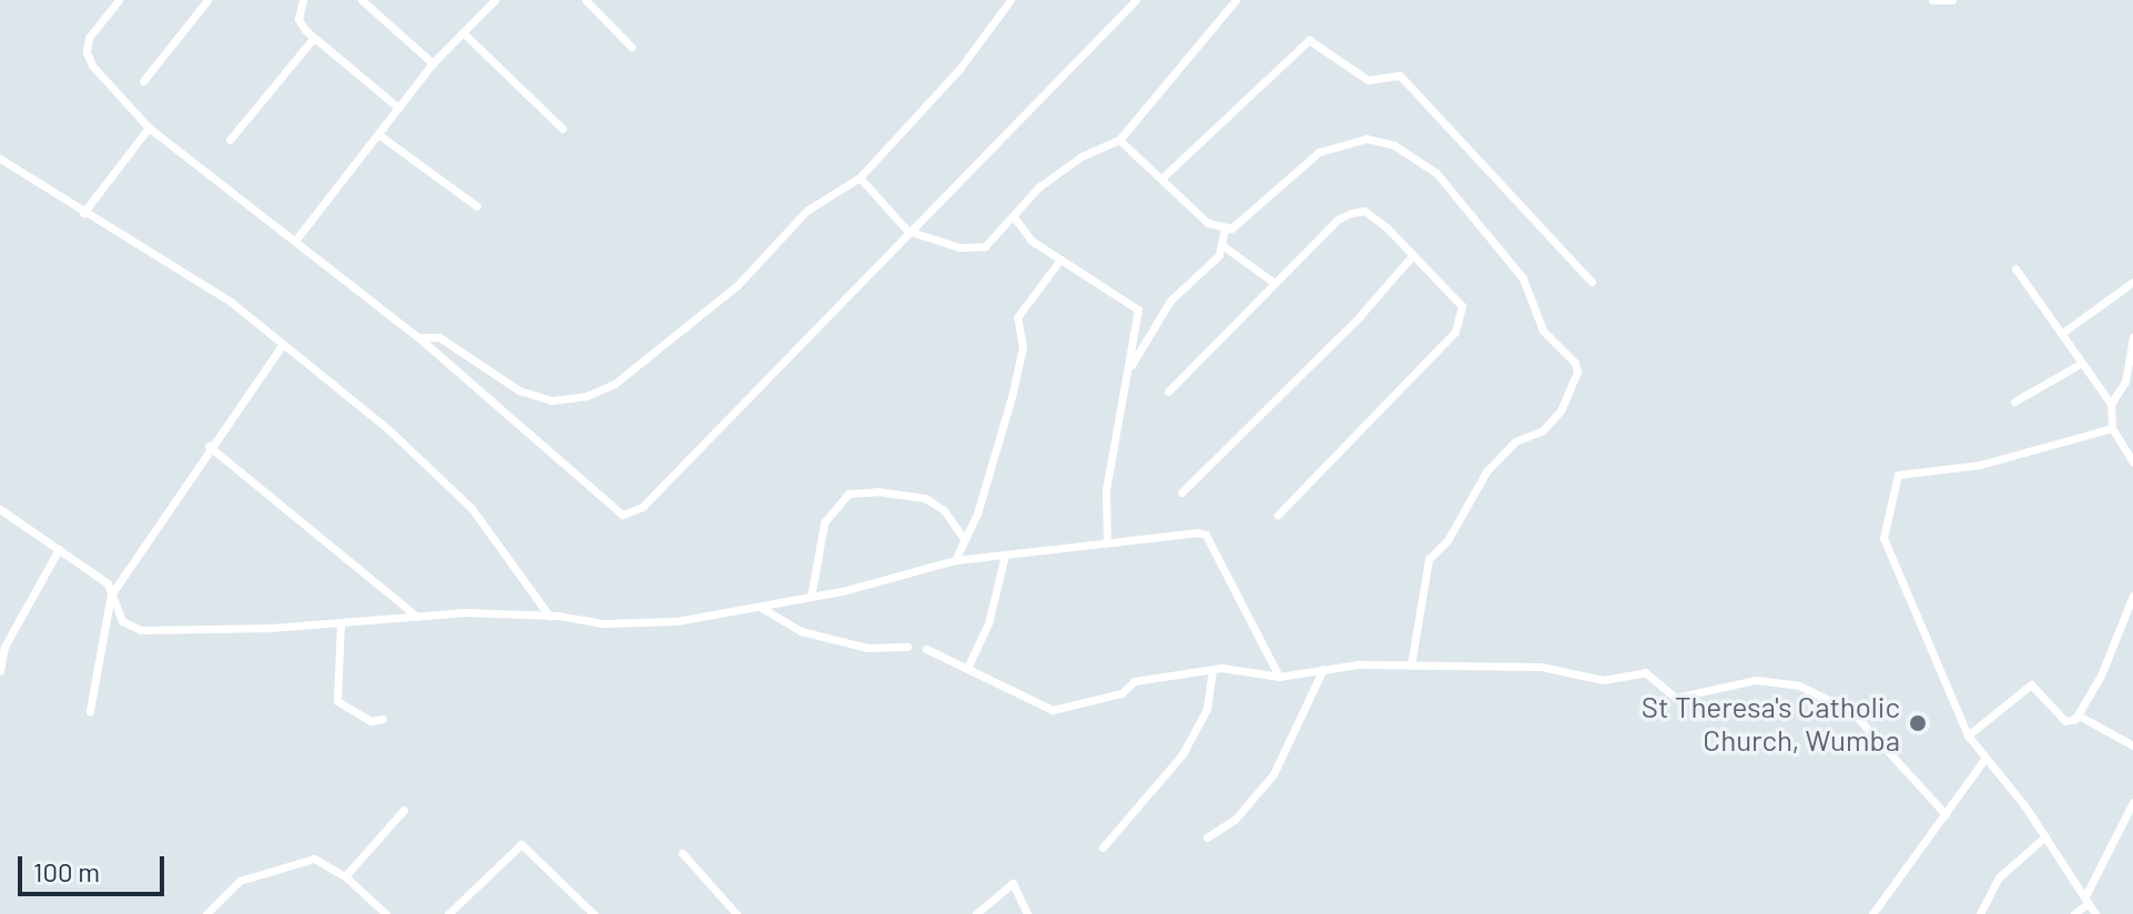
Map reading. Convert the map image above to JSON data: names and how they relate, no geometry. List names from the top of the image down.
{
  "places": ["St Theresa's Catholic Church, Wumba"],
  "scale_bar": "100 m"
}
